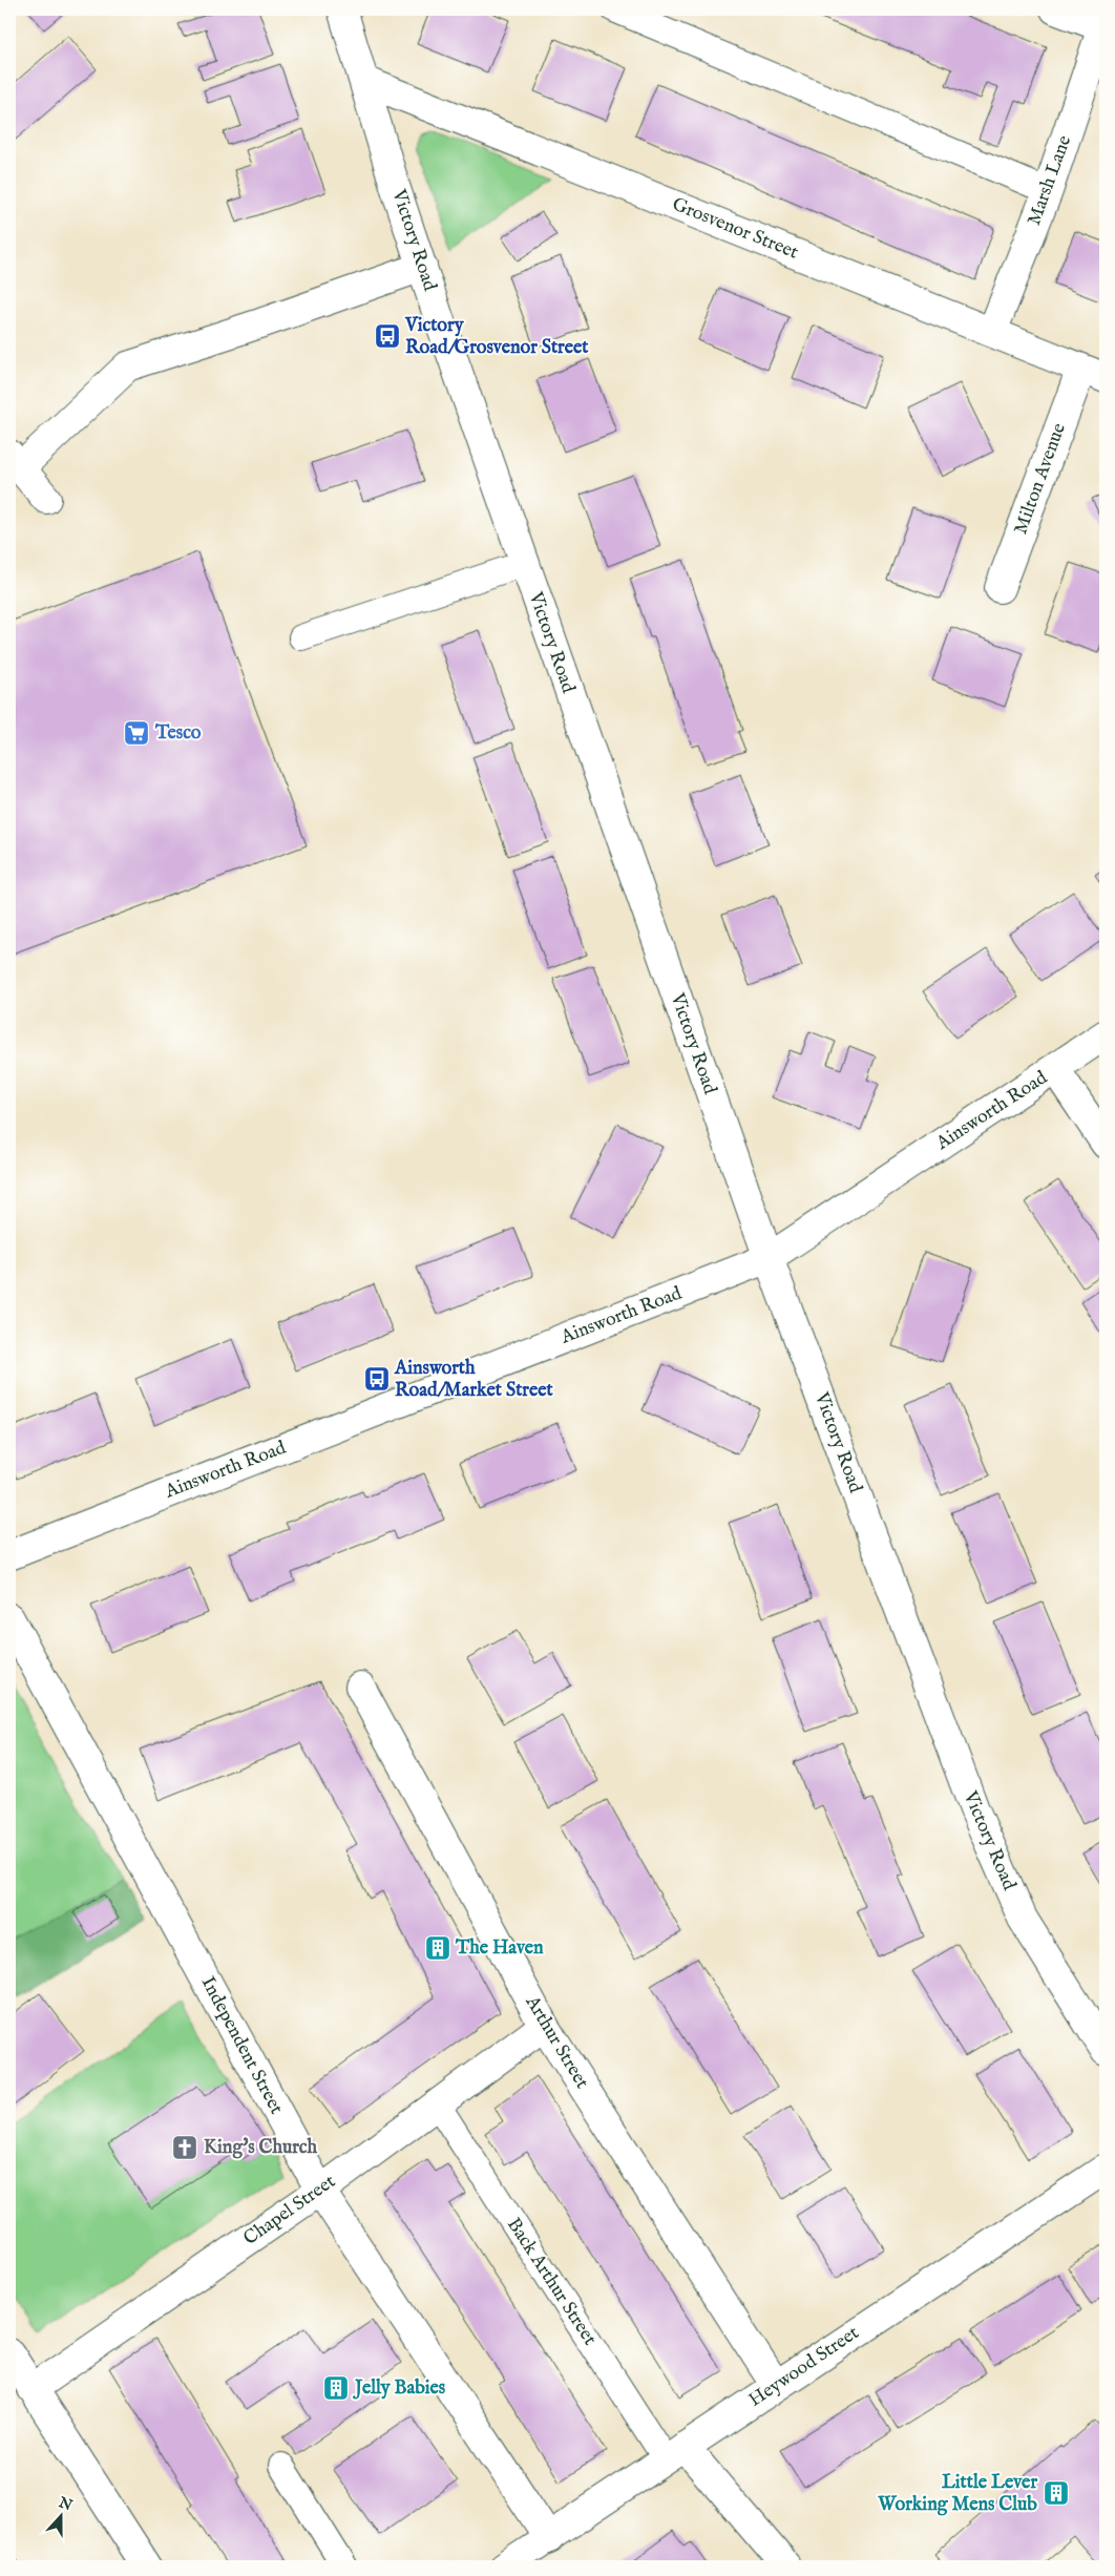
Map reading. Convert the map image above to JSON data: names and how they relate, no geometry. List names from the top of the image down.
{
  "streets": {
    "street": [
      "Marsh Lane",
      "Grosvenor Street",
      "Victory Road",
      "Milton Avenue",
      "Ainsworth Road",
      "Arthur Street",
      "Independent Street",
      "Chapel Street",
      "Heywood Street"
    ],
    "lane": ["Back Arthur Street"]
  },
  "crossings": [
    ["Marsh Lane", "Grosvenor Street"],
    ["Grosvenor Street", "Victory Road"],
    ["Grosvenor Street", "Milton Avenue"],
    ["Victory Road", "Ainsworth Road"],
    ["Arthur Street", "Chapel Street"],
    ["Arthur Street", "Heywood Street"],
    ["Independent Street", "Chapel Street"],
    ["Independent Street", "Heywood Street"],
    ["Chapel Street", "Back Arthur Street"],
    ["Back Arthur Street", "Heywood Street"]
  ],
  "places": {
    "bus stop": ["Victory Road/Grosvenor Street", "Ainsworth Road/Market Street"],
    "supermarket": ["Tesco"],
    "building": ["The Haven", "Jelly Babies", "Little Lever Working Mens Club"],
    "church": ["King's Church"]
  },
  "north": "top"
}
